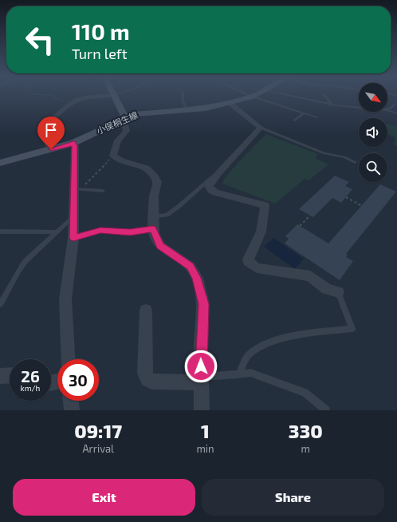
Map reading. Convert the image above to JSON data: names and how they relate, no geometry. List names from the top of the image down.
{
  "streets": {
    "main road": ["小俣桐生線"]
  },
  "north": "bottom right",
  "page": {
    "turn": ["110 m", "Turn left"],
    "speed": "26 km/h",
    "limit": "30",
    "eta": [
      "09:17",
      "Arrival",
      "1",
      "min",
      "330",
      "m"
    ],
    "buttons": ["Exit", "Share"]
  }
}
